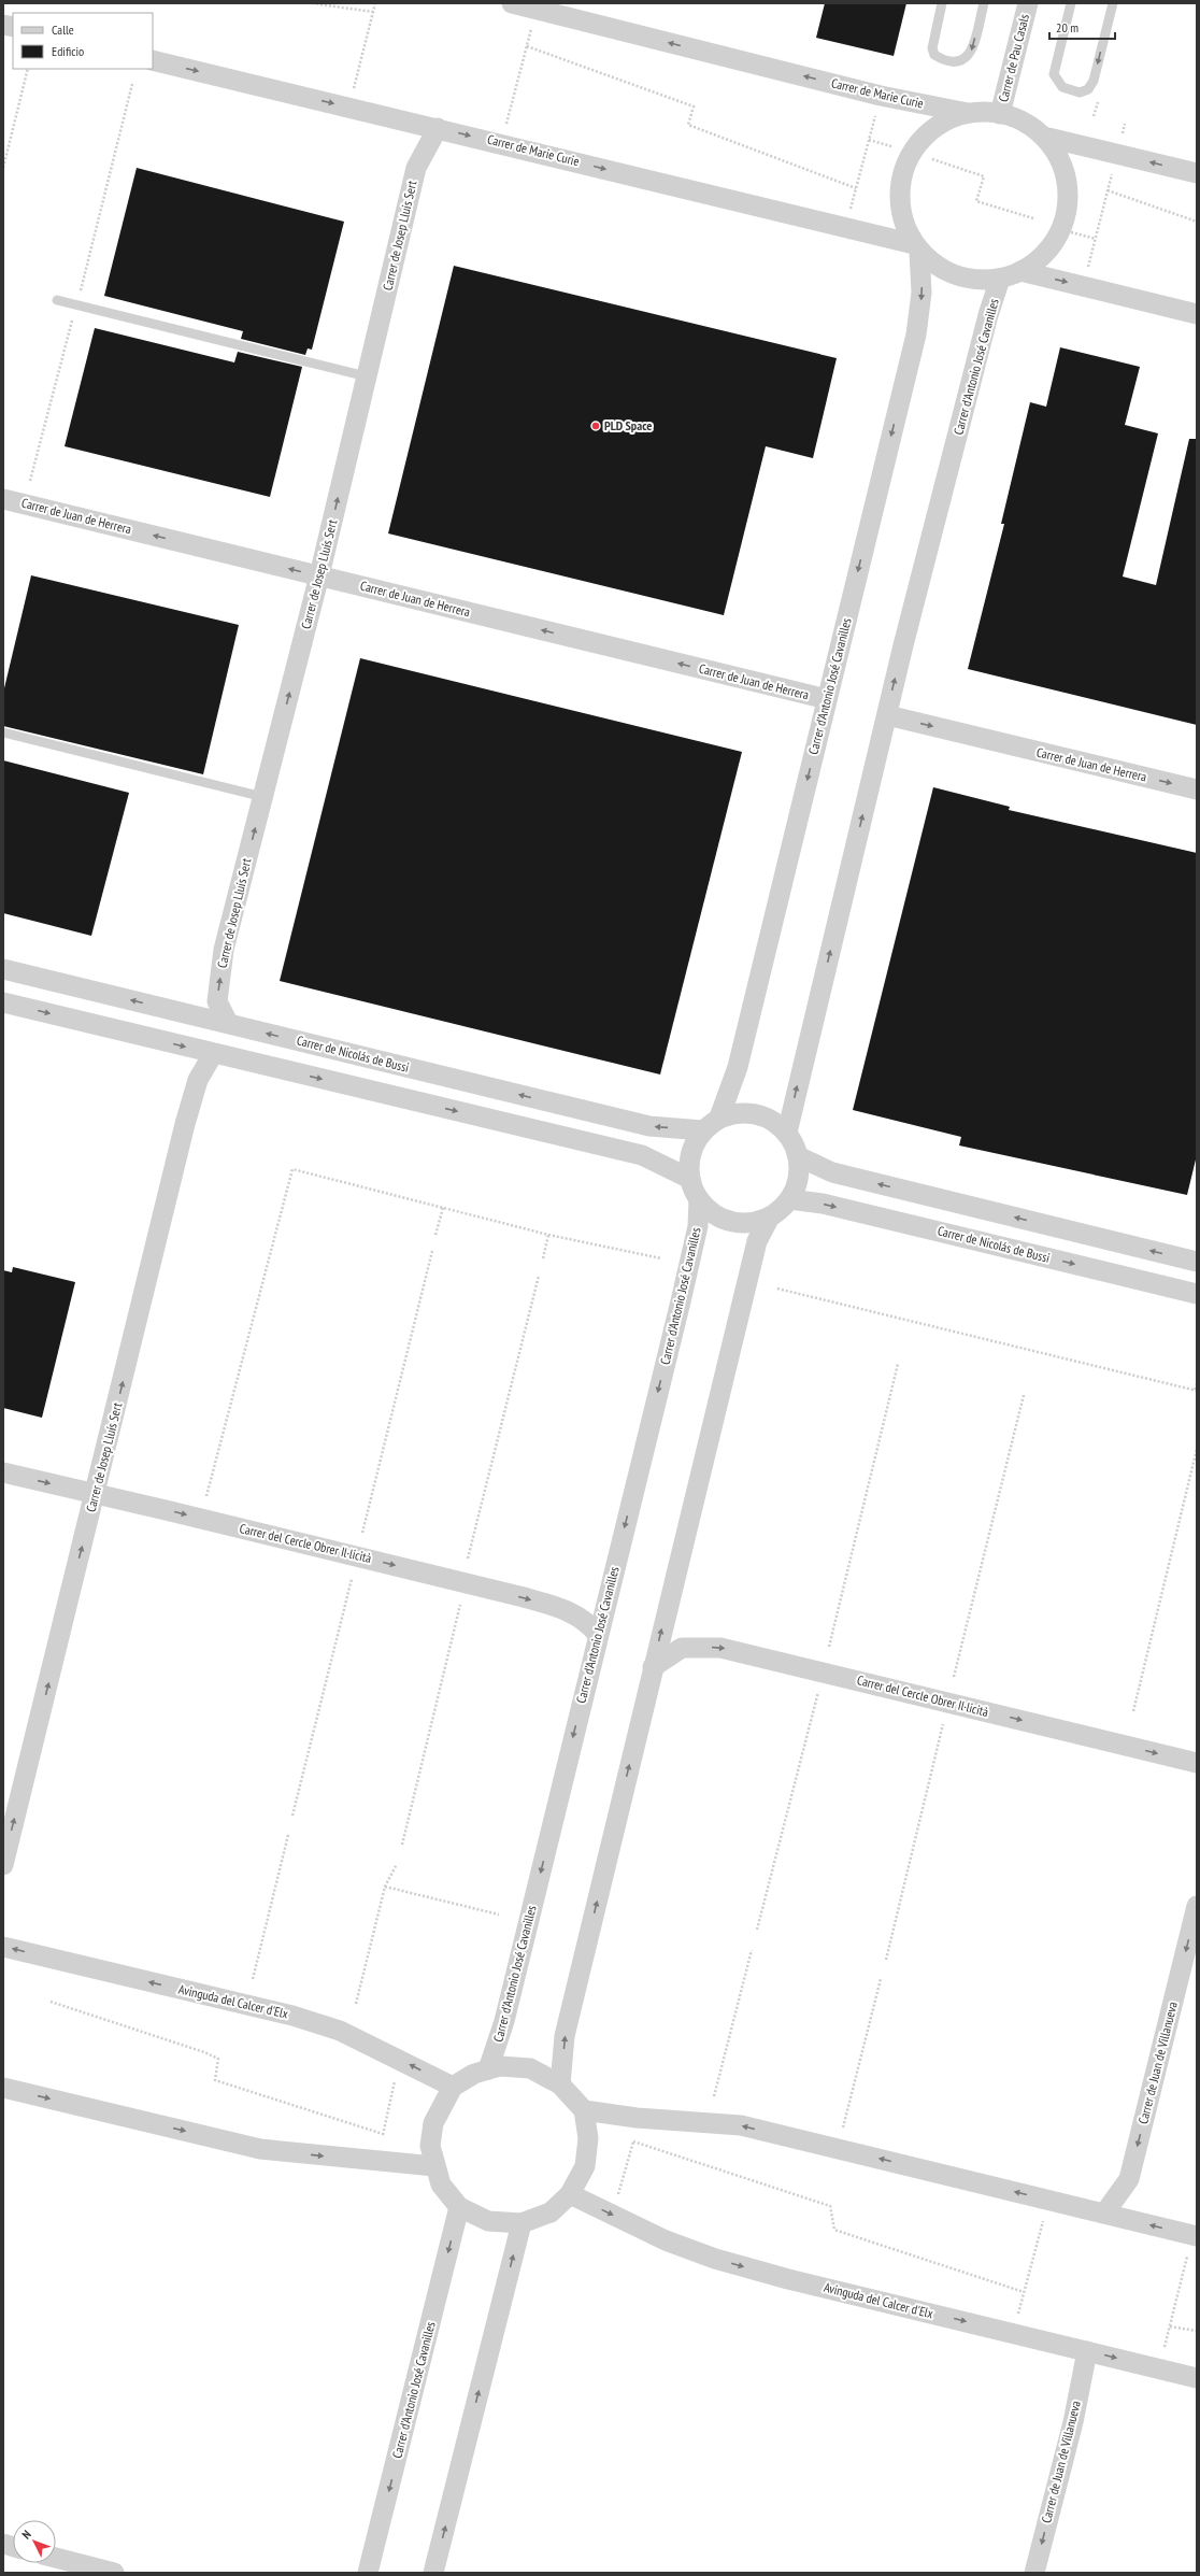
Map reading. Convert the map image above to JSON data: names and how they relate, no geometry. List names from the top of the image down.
{
  "streets": {
    "street": [
      "Carrer de Pau Casals",
      "Carrer de Marie Curie",
      "Carrer de Josep Lluís Sert",
      "Carrer d'Antonio José Cavanilles",
      "Carrer de Juan de Herrera",
      "Carrer de Nicolás de Bussi",
      "Carrer del Cercle Obrer Il·licità",
      "Avinguda del Calcer d'Elx",
      "Carrer de Juan de Villanueva"
    ]
  },
  "crossings": [
    ["Carrer de Pau Casals", "Carrer de Marie Curie"],
    ["Carrer de Marie Curie", "Carrer de Josep Lluís Sert"],
    ["Carrer de Marie Curie", "Carrer d'Antonio José Cavanilles"],
    ["Carrer de Josep Lluís Sert", "Carrer de Juan de Herrera"],
    ["Carrer de Josep Lluís Sert", "Carrer de Nicolás de Bussi"],
    ["Carrer de Josep Lluís Sert", "Carrer del Cercle Obrer Il·licità"],
    ["Carrer d'Antonio José Cavanilles", "Carrer de Juan de Herrera"],
    ["Carrer d'Antonio José Cavanilles", "Carrer de Nicolás de Bussi"],
    ["Carrer d'Antonio José Cavanilles", "Carrer del Cercle Obrer Il·licità"],
    ["Avinguda del Calcer d'Elx", "Carrer de Juan de Villanueva"]
  ],
  "one_way": ["Carrer de Josep Lluís Sert", "Carrer del Cercle Obrer Il·licità", "Carrer de Juan de Villanueva"],
  "places": ["PLD Space"],
  "legend": ["Calle", "Edificio"],
  "scale_bar": "20 m",
  "north": "top left"
}
